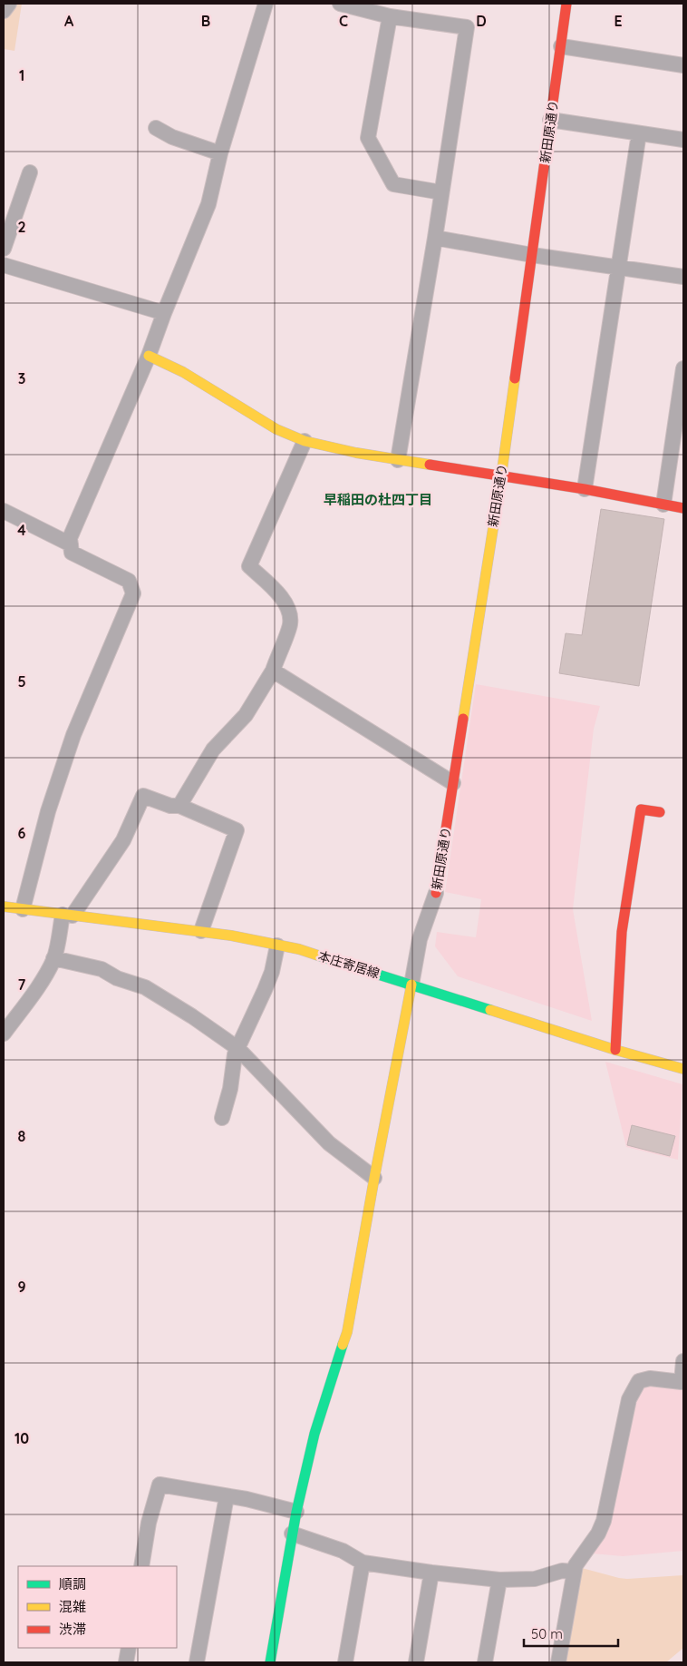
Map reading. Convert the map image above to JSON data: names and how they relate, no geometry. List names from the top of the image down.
{
  "streets": {
    "street": ["新田原通り", "本庄寄居線"]
  },
  "crossings": [
    ["新田原通り", "本庄寄居線"]
  ],
  "districts": ["早稲田の杜四丁目"],
  "legend": ["順調", "混雑", "渋滞"],
  "scale_bar": "50 m",
  "grid": {
    "columns": [
      "A",
      "B",
      "C",
      "D",
      "E"
    ],
    "rows": [
      "1",
      "2",
      "3",
      "4",
      "5",
      "6",
      "7",
      "8",
      "9",
      "10"
    ]
  }
}
